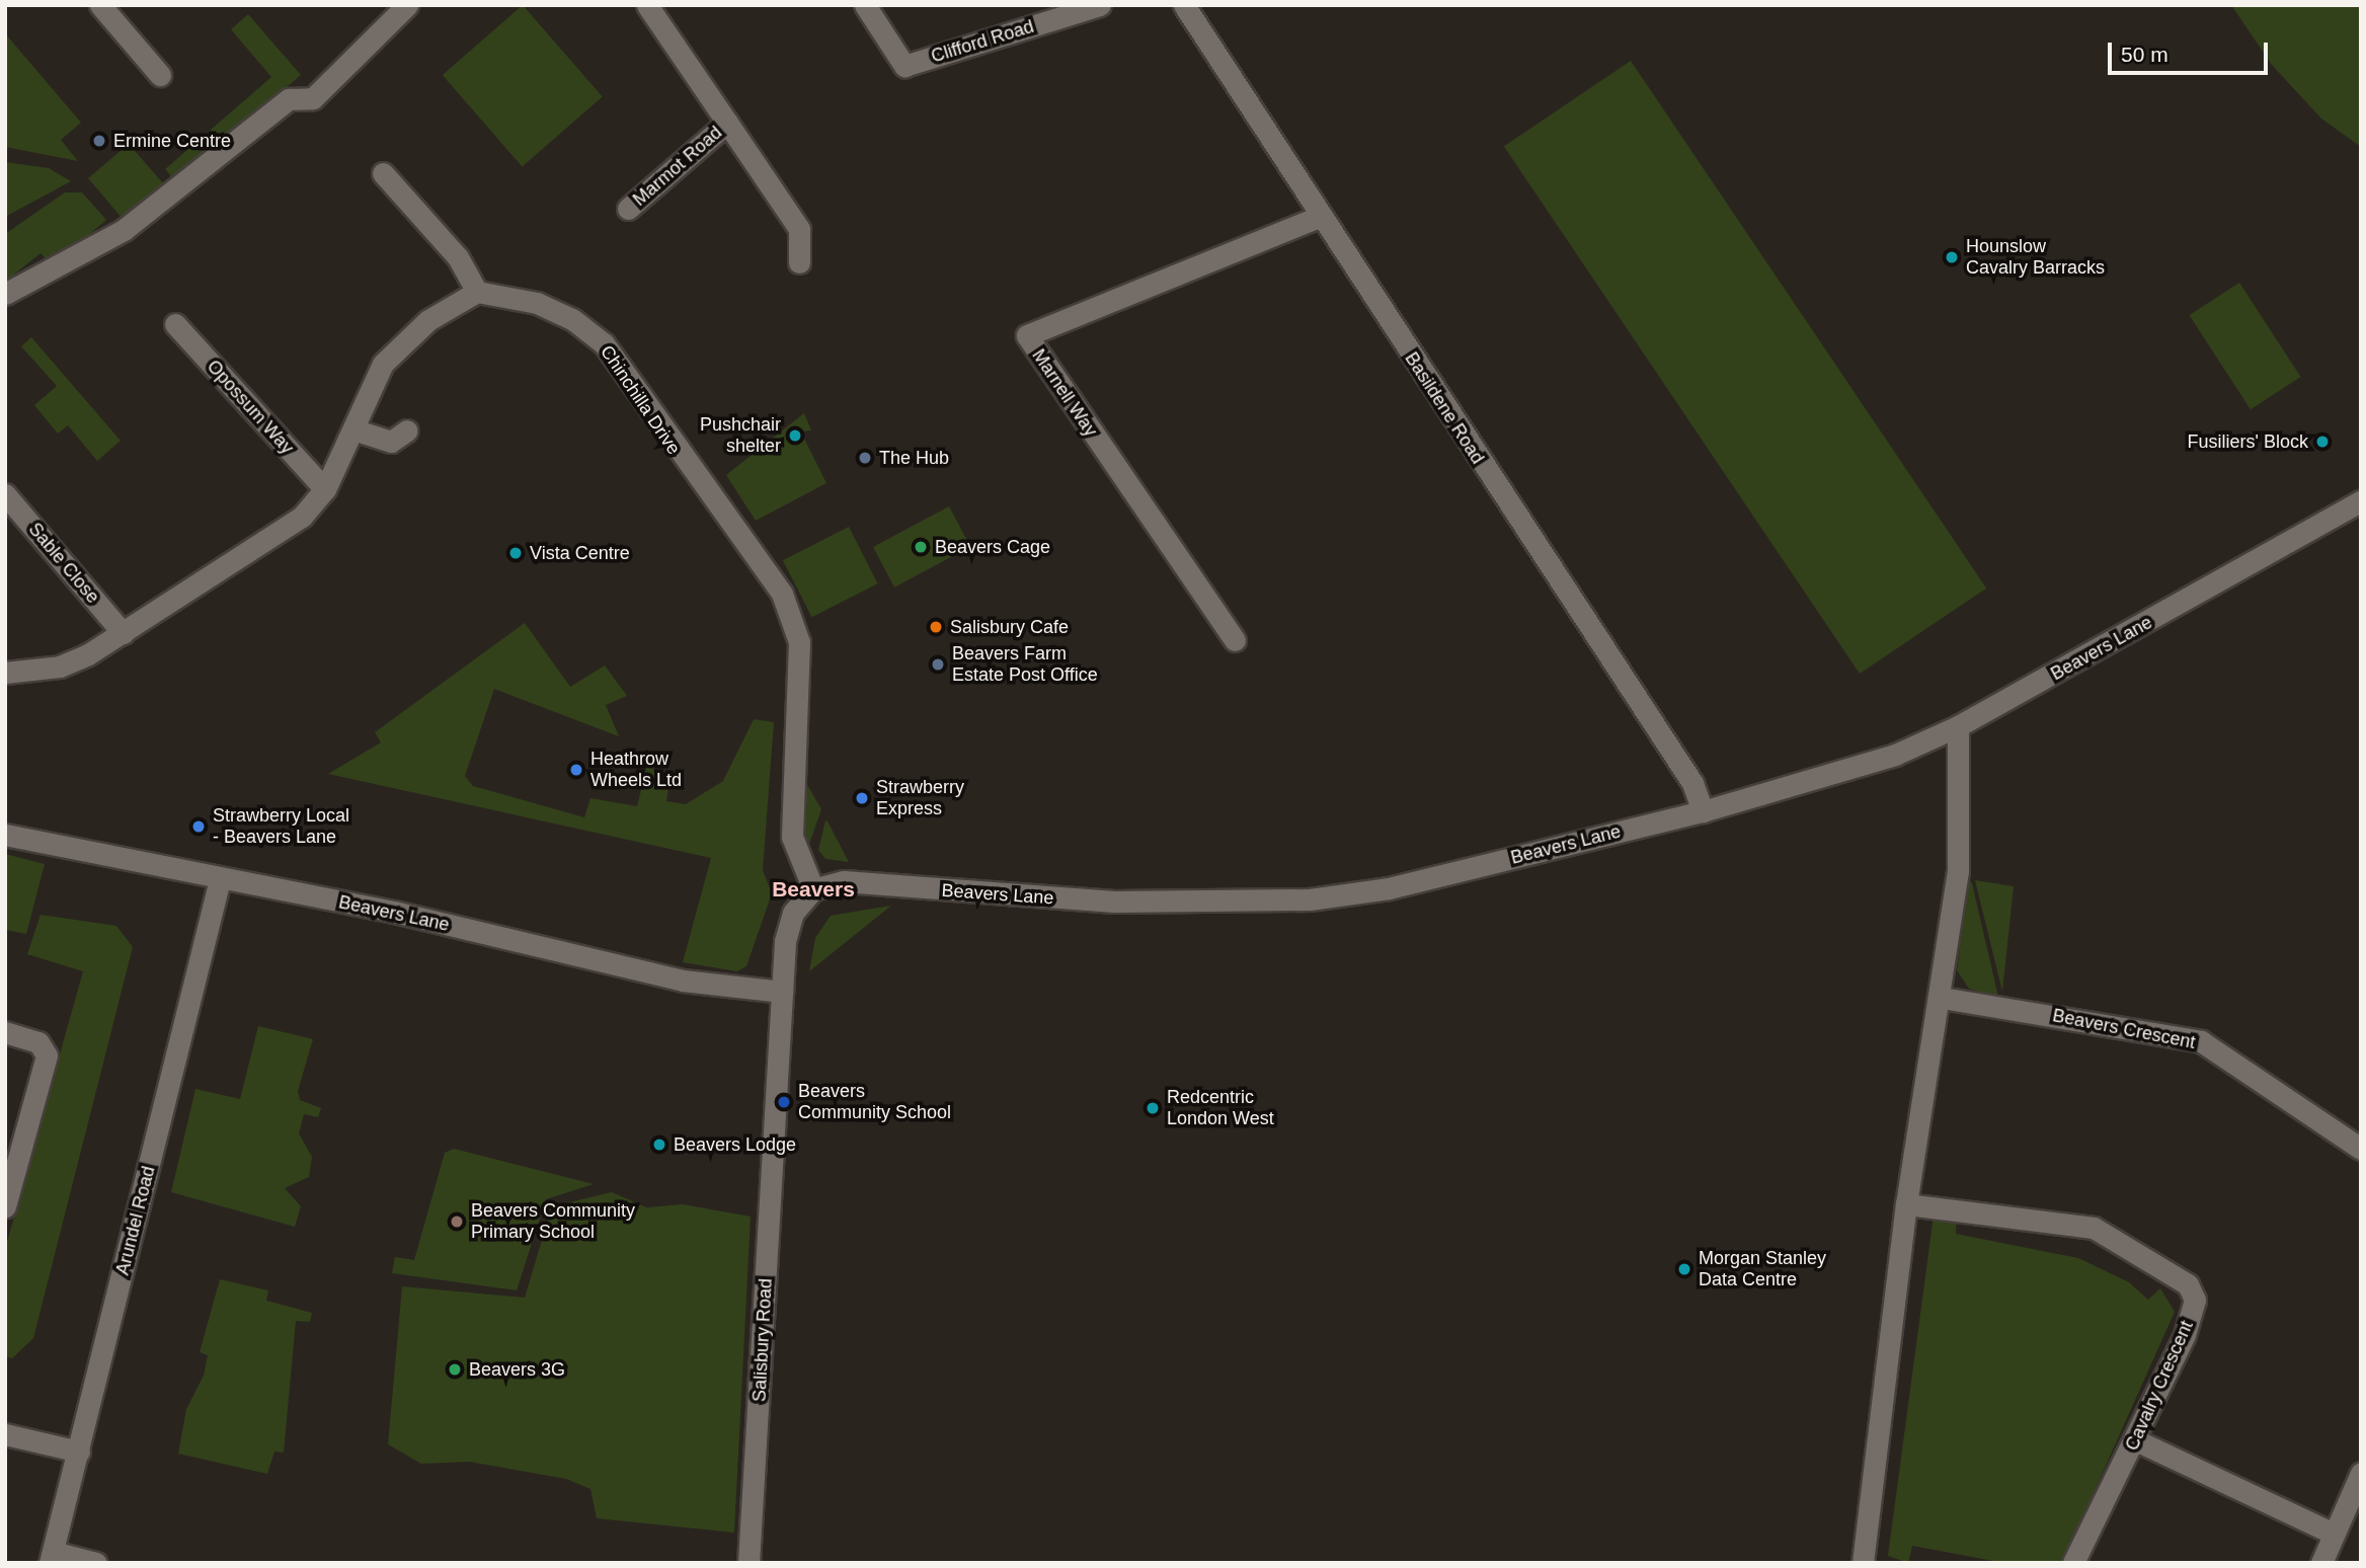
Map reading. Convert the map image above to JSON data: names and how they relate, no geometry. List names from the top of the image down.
{
  "streets": {
    "street": [
      "Clifford Road",
      "Marmot Road",
      "Marnell Way",
      "Chinchilla Drive",
      "Opossum Way",
      "Basildene Road",
      "Sable Close",
      "Beavers Lane",
      "Beavers Crescent",
      "Arundel Road",
      "Salisbury Road",
      "Cavalry Crescent"
    ]
  },
  "crossings": [
    ["Marnell Way", "Basildene Road"],
    ["Chinchilla Drive", "Beavers Lane"],
    ["Basildene Road", "Beavers Lane"],
    ["Beavers Lane", "Arundel Road"],
    ["Beavers Lane", "Salisbury Road"]
  ],
  "districts": ["Beavers"],
  "places": [
    "Ermine Centre",
    "Hounslow Cavalry Barracks",
    "Pushchair shelter",
    "Fusiliers' Block",
    "The Hub",
    "Beavers Cage",
    "Vista Centre",
    "Salisbury Cafe",
    "Beavers Farm Estate Post Office",
    "Heathrow Wheels Ltd",
    "Strawberry Express",
    "Strawberry Local - Beavers Lane",
    "Beavers Community School",
    "Redcentric London West",
    "Beavers Lodge",
    "Beavers Community Primary School",
    "Morgan Stanley Data Centre",
    "Beavers 3G"
  ],
  "scale_bar": "50 m"
}
